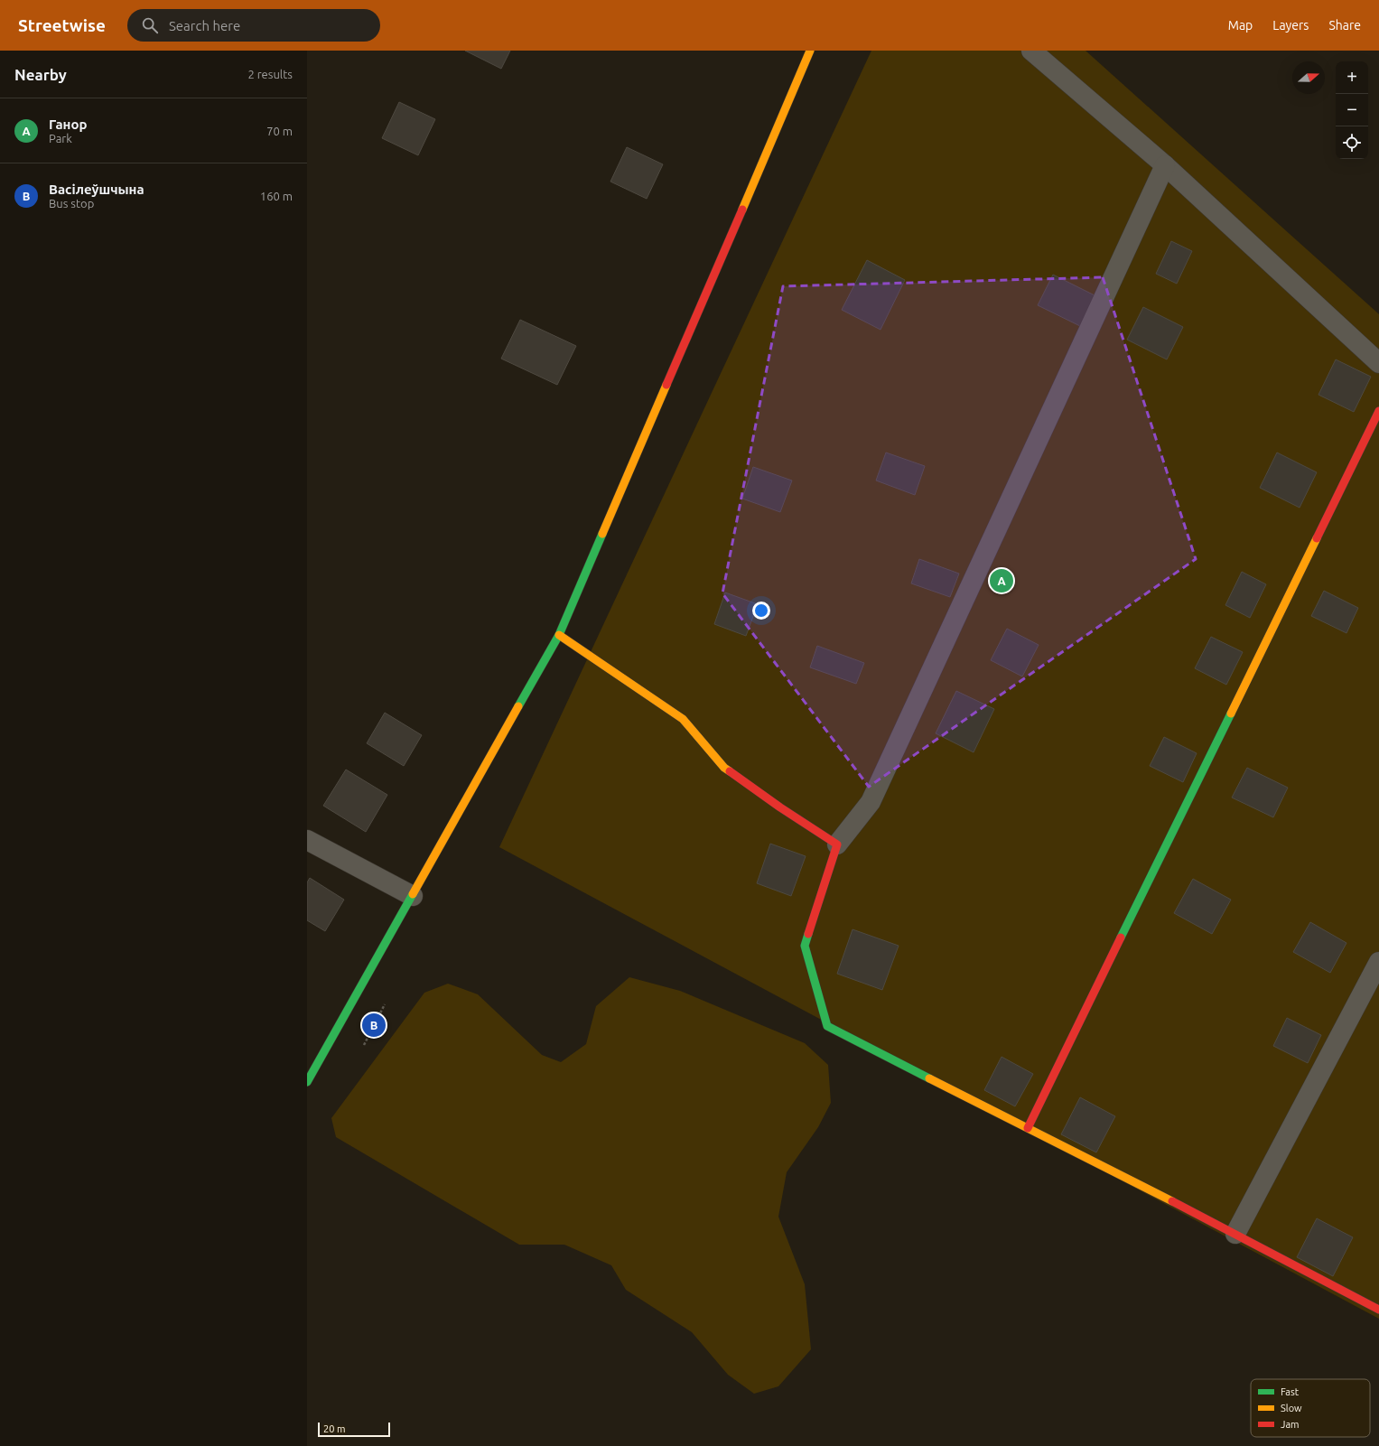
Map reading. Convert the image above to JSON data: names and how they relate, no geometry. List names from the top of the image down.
{
  "legend": ["Fast", "Slow", "Jam"],
  "scale_bar": "20 m",
  "north": "right",
  "page": {
    "header": "Streetwise",
    "search": "Search here",
    "nav": ["Map", "Layers", "Share"],
    "heading": ["Nearby", "2 results"],
    "map_buttons": ["+", "−"],
    "list": [
      {
        "mark": "A",
        "name": "Ганор",
        "note": "Park",
        "value": "70 m"
      },
      {
        "mark": "B",
        "name": "Васілеўшчына",
        "note": "Bus stop",
        "value": "160 m"
      }
    ],
    "pins": ["A", "B"],
    "scale": "20 m"
  }
}
